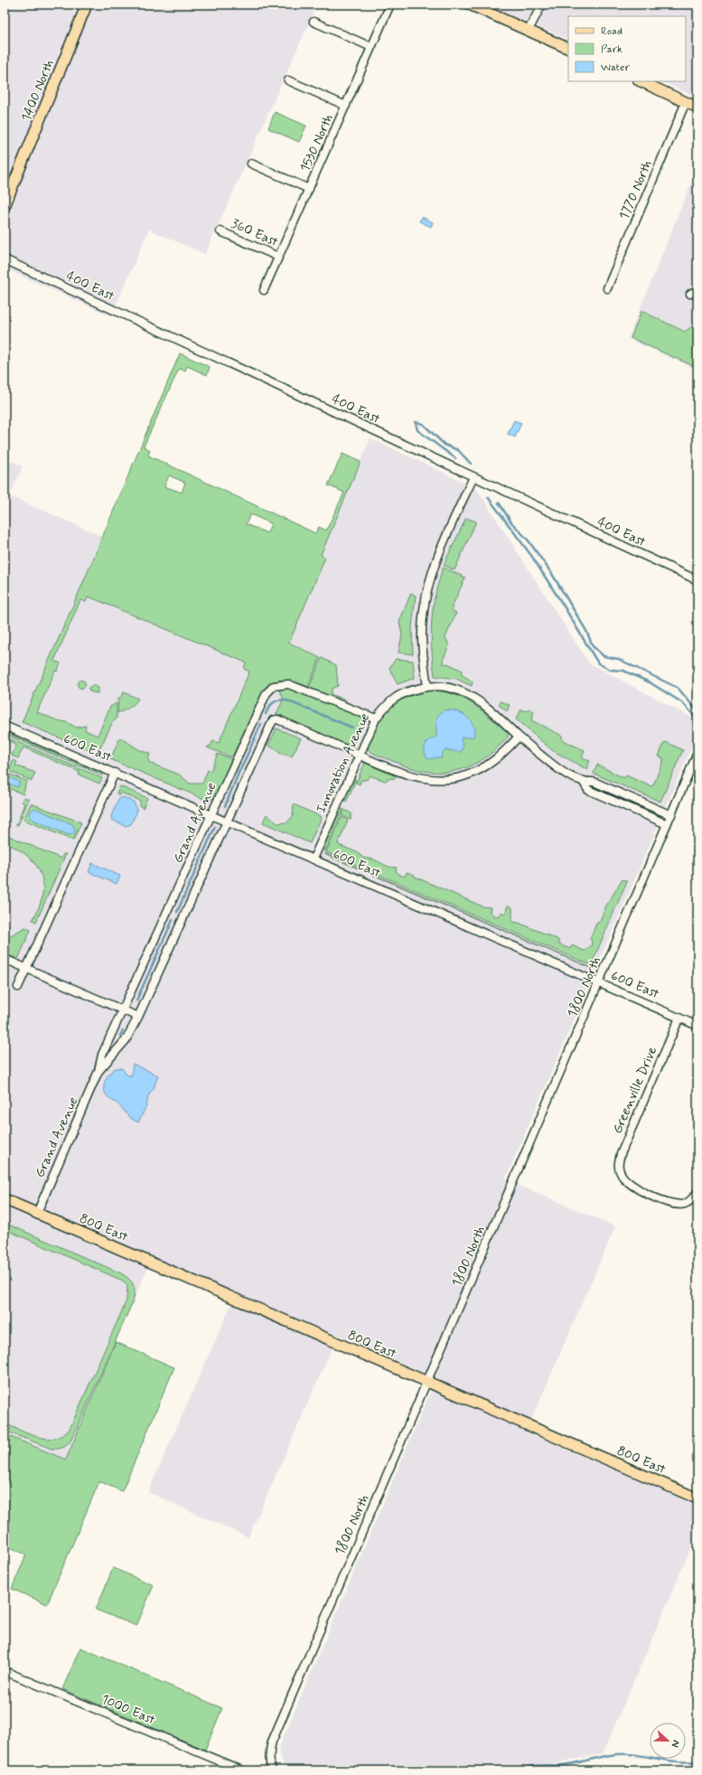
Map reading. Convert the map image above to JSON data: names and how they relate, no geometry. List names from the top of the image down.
{
  "streets": {
    "main road": ["1400 North", "800 East"],
    "street": [
      "1530 North",
      "1770 North",
      "360 East",
      "400 East",
      "600 East",
      "Innovation Avenue",
      "Grand Avenue",
      "1800 North",
      "Greenville Drive",
      "1000 East"
    ]
  },
  "crossings": [
    ["1530 North", "360 East"],
    ["600 East", "Innovation Avenue"],
    ["600 East", "Grand Avenue"],
    ["600 East", "1800 North"],
    ["600 East", "Greenville Drive"],
    ["Innovation Avenue", "Grand Avenue"],
    ["Grand Avenue", "800 East"],
    ["1800 North", "800 East"]
  ],
  "legend": ["Road", "Park", "Water"],
  "north": "right"
}
